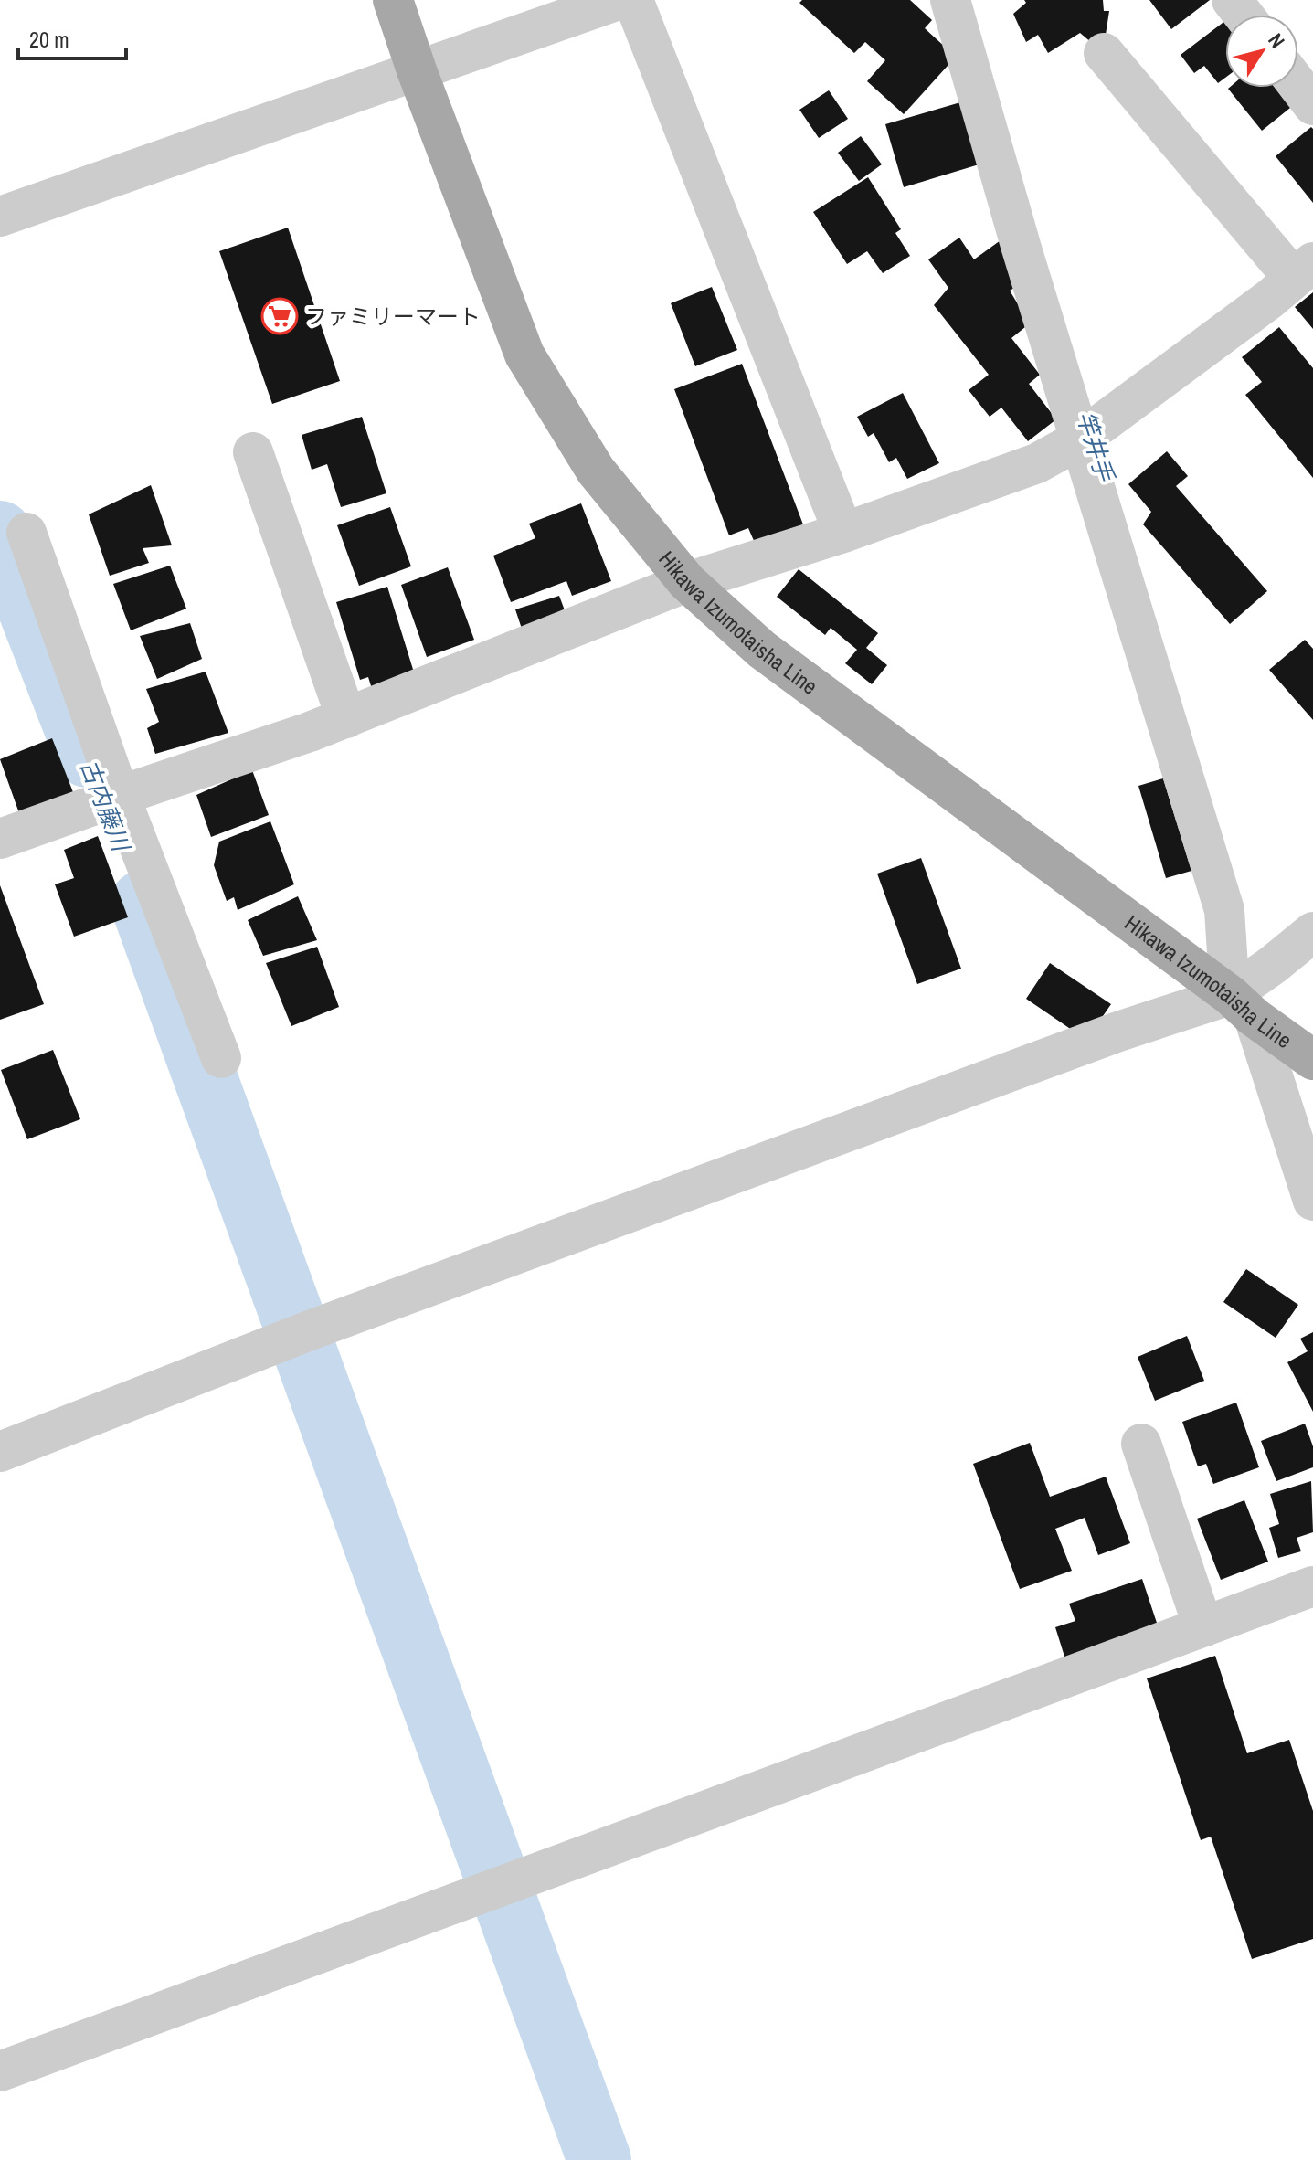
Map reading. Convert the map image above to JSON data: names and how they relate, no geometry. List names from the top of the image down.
{
  "streets": {
    "main road": ["Hikawa Izumotaisha Line"]
  },
  "water": ["竿井手", "古内藤川"],
  "places": {
    "supermarket": ["ファミリーマート"]
  },
  "scale_bar": "20 m",
  "north": "top right"
}
